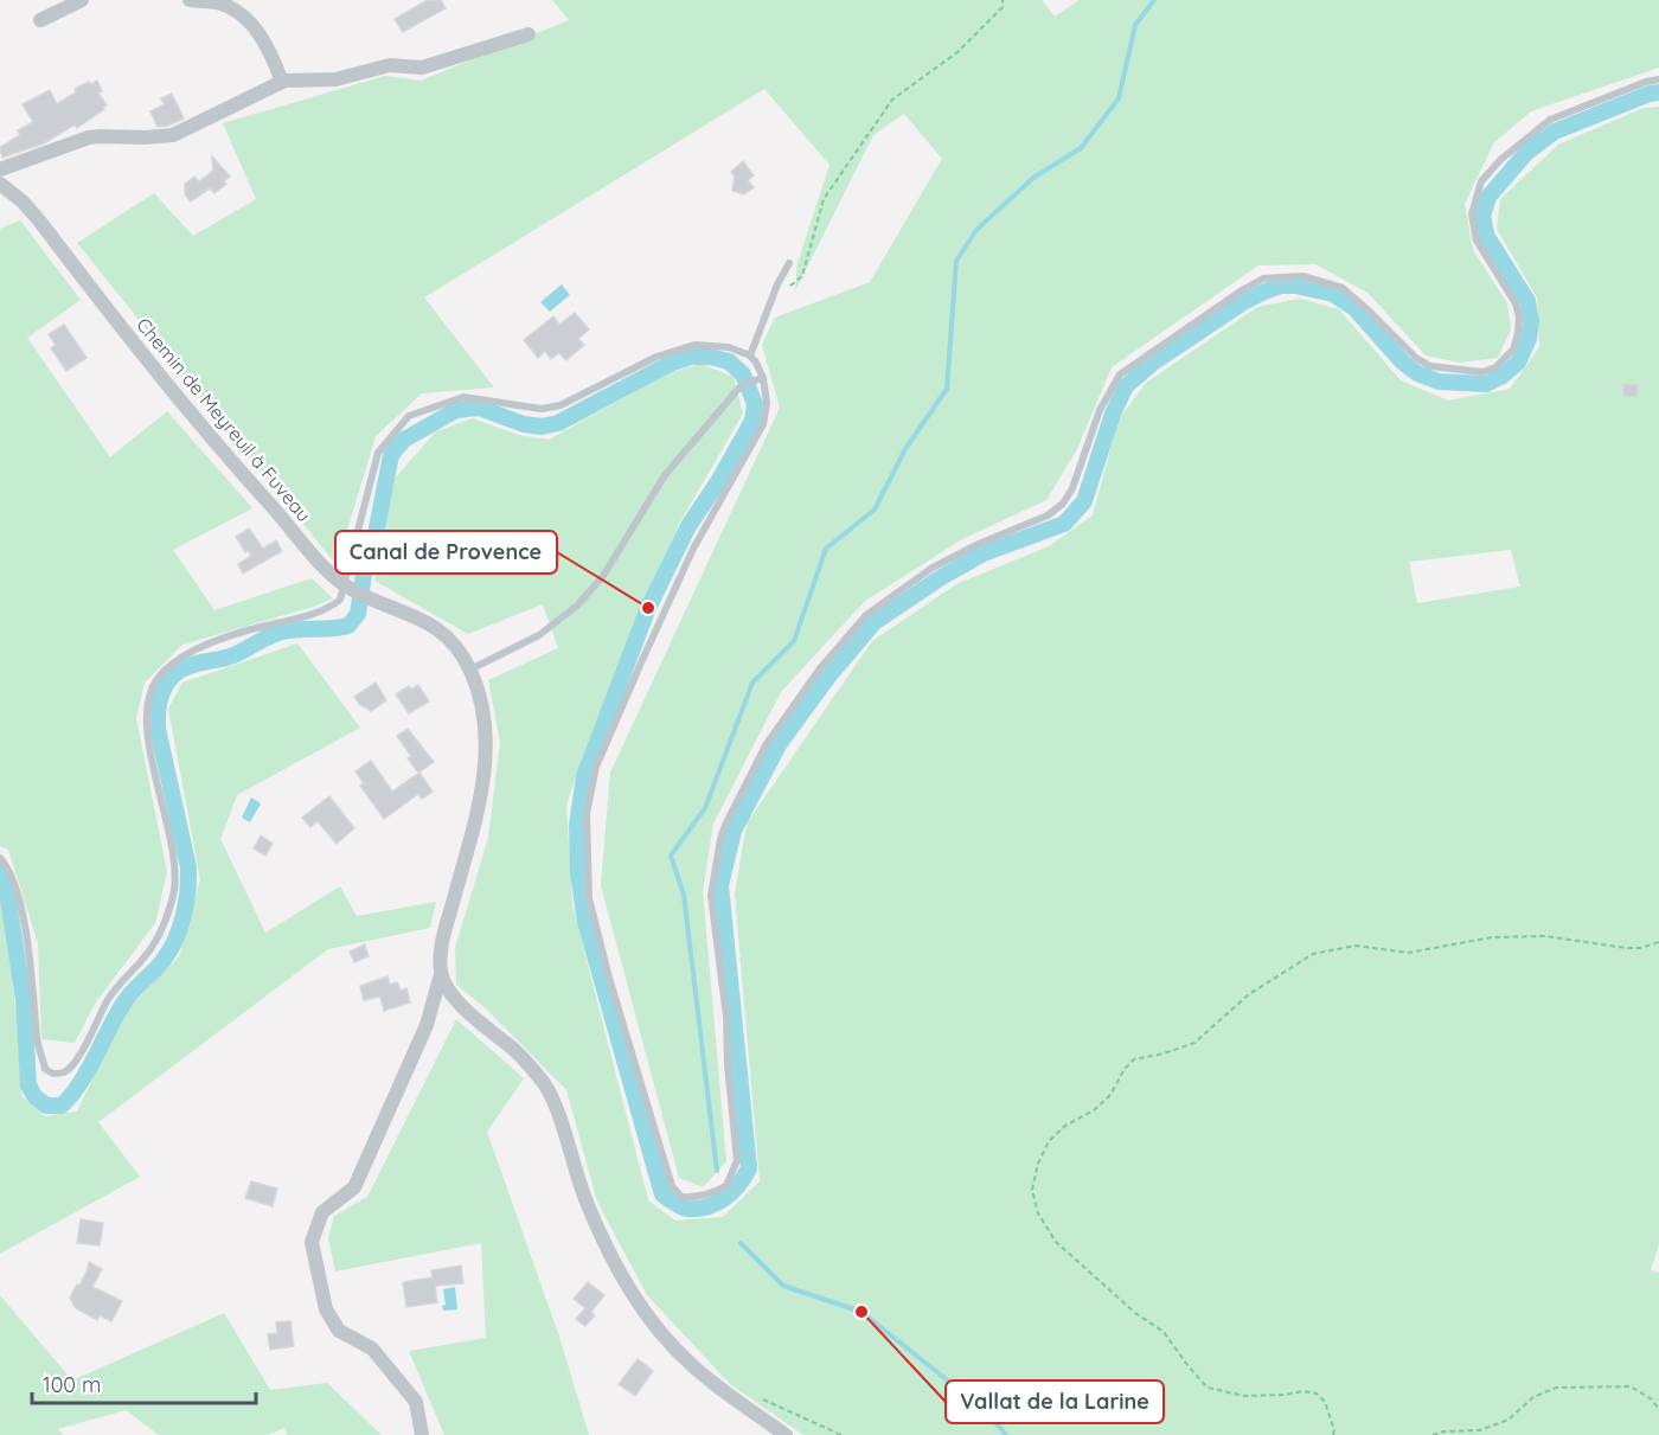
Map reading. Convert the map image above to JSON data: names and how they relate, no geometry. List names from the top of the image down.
{
  "streets": {
    "street": ["Chemin de Meyreuil à Fuveau"]
  },
  "places": ["Canal de Provence", "Vallat de la Larine"],
  "scale_bar": "100 m"
}
